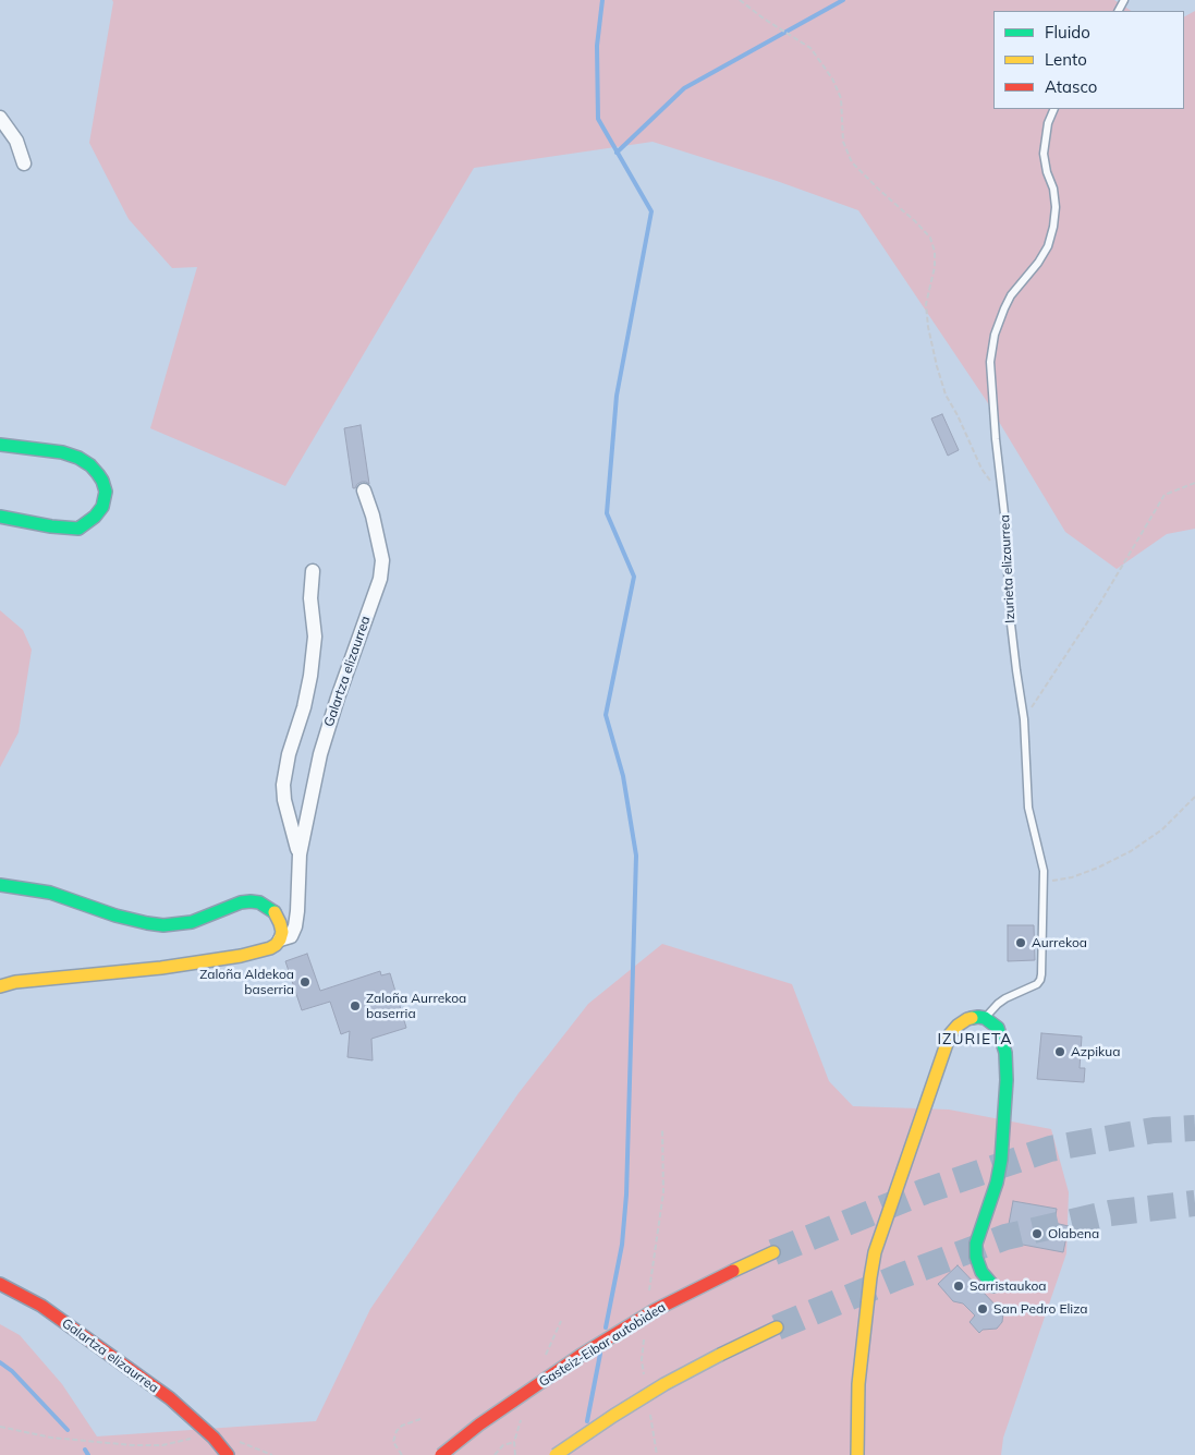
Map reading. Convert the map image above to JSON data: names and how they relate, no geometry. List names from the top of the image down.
{
  "streets": {
    "main road": ["Galartza elizaurrea", "Gasteiz-Eibar autobidea"],
    "lane": ["Izurieta elizaurrea"]
  },
  "districts": ["IZURIETA"],
  "places": [
    "Aurrekoa",
    "Zaloña Aldekoa baserria",
    "Zaloña Aurrekoa baserria",
    "Azpikua",
    "Olabena",
    "Sarristaukoa",
    "San Pedro Eliza"
  ],
  "legend": ["Fluido", "Lento", "Atasco"]
}
